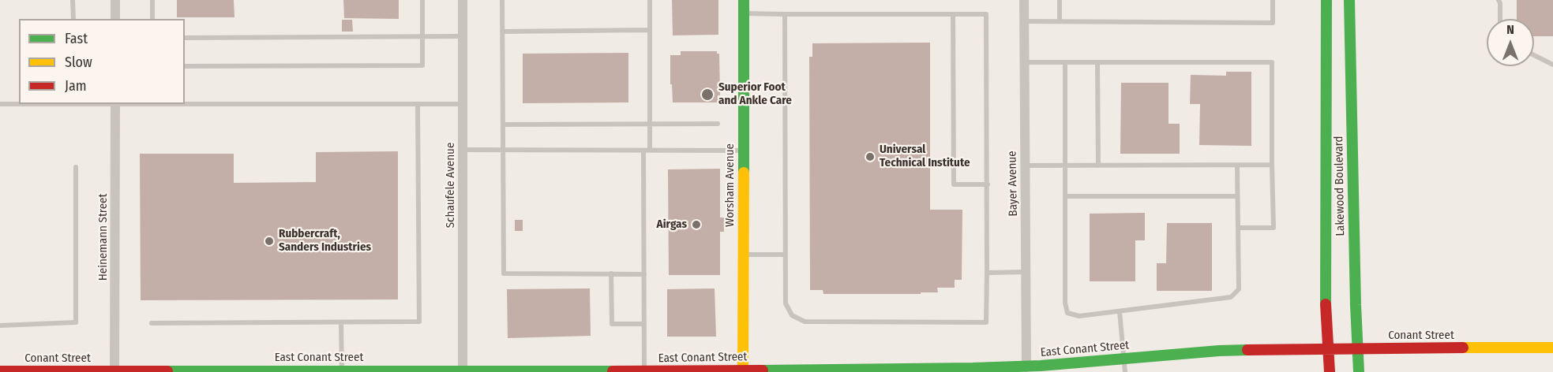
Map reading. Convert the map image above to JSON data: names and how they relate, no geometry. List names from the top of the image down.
{
  "streets": {
    "street": [
      "Bayer Avenue",
      "Schaufele Avenue",
      "Worsham Avenue",
      "Lakewood Boulevard",
      "Heinemann Street",
      "Conant Street",
      "East Conant Street"
    ]
  },
  "crossings": [
    ["Bayer Avenue", "East Conant Street"],
    ["Schaufele Avenue", "East Conant Street"],
    ["Worsham Avenue", "East Conant Street"],
    ["Lakewood Boulevard", "Conant Street"],
    ["Heinemann Street", "Conant Street"],
    ["Heinemann Street", "East Conant Street"],
    ["Conant Street", "East Conant Street"]
  ],
  "places": [
    "Superior Foot and Ankle Care",
    "Universal Technical Institute",
    "Airgas",
    "Rubbercraft, Sanders Industries"
  ],
  "legend": ["Fast", "Slow", "Jam"],
  "north": "top"
}
